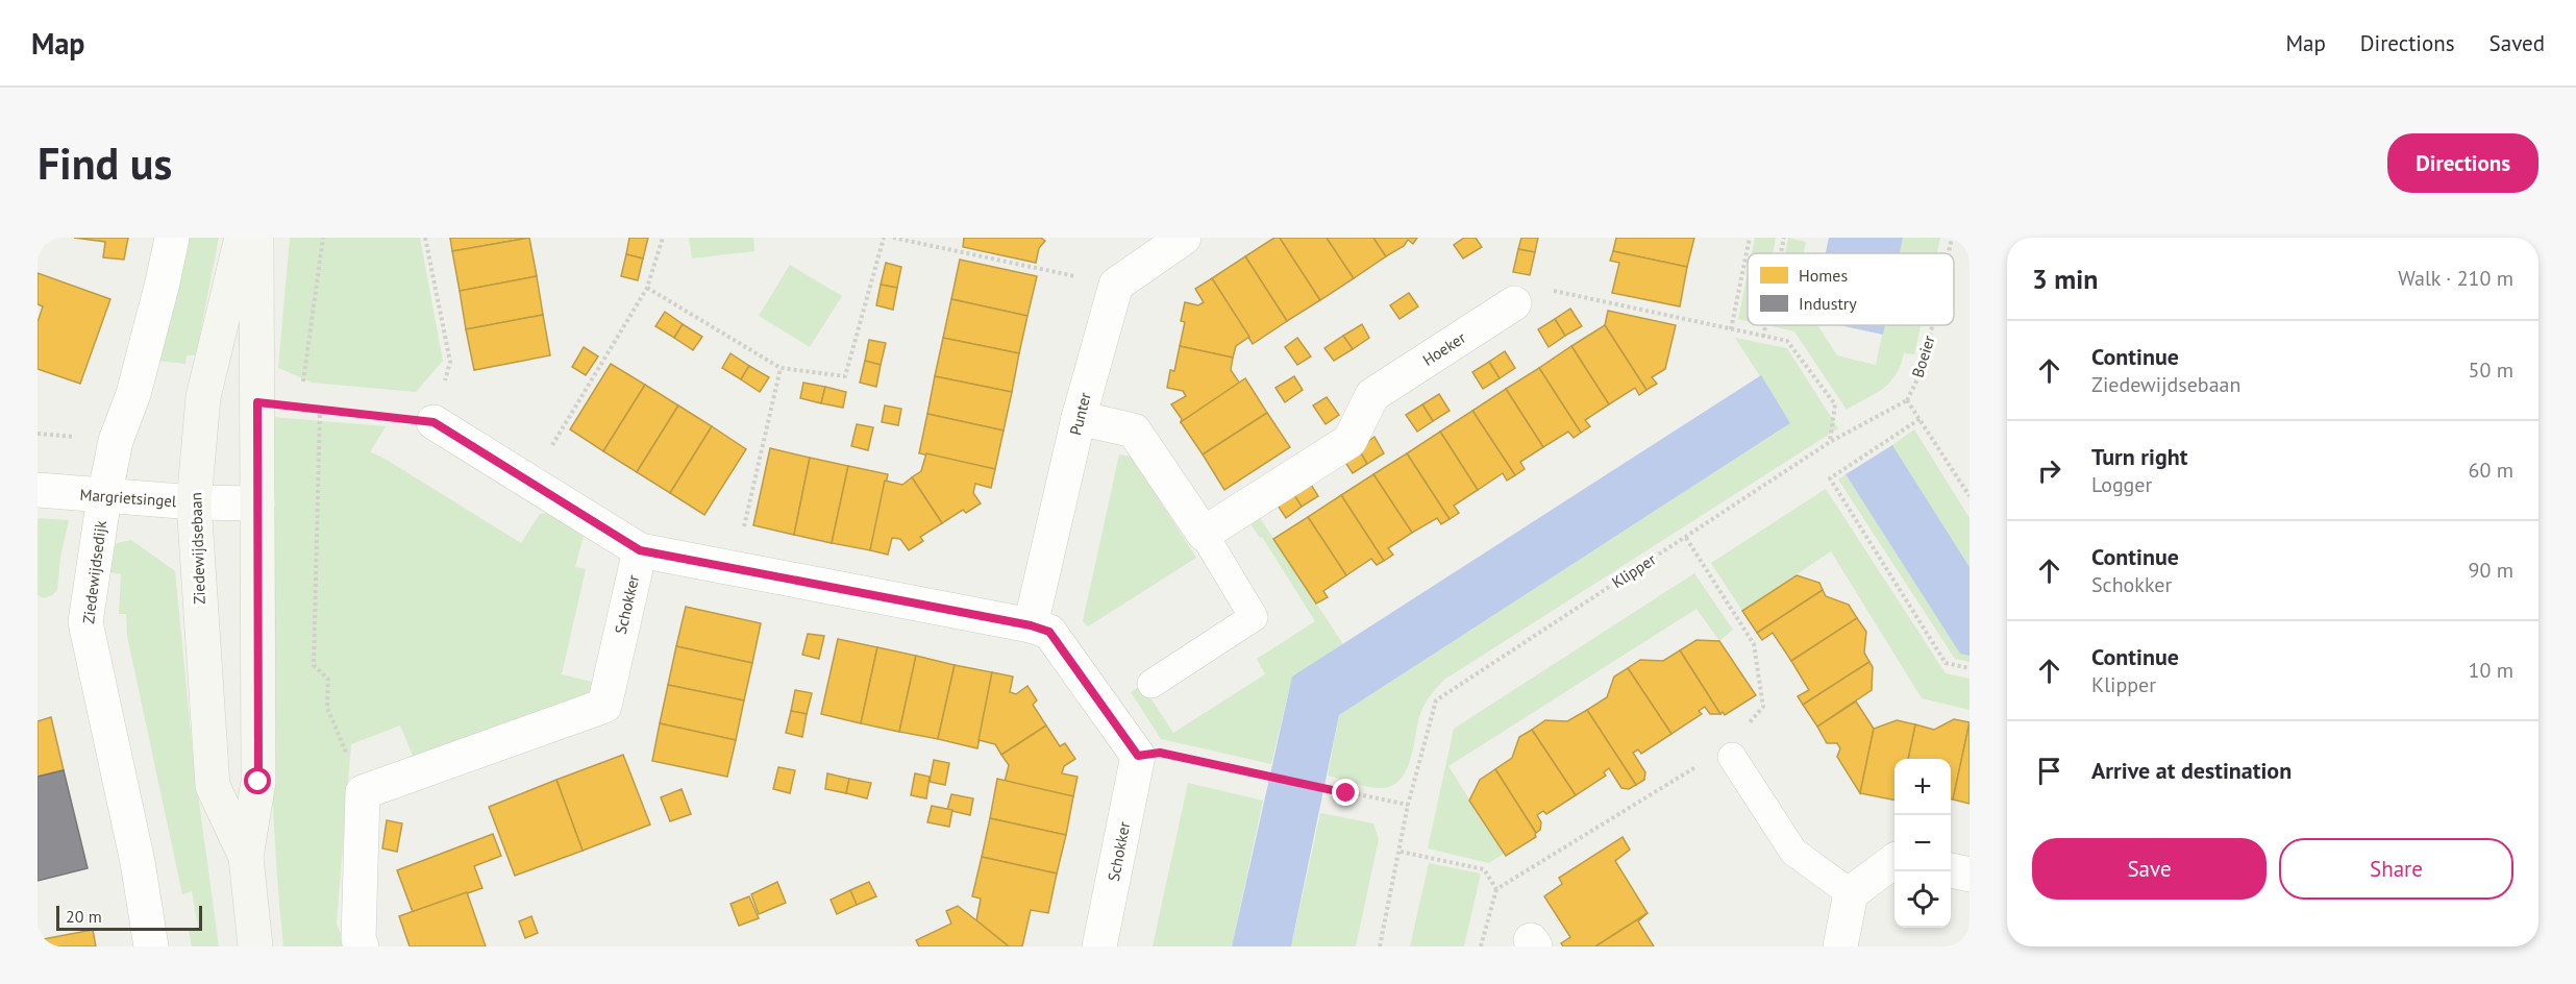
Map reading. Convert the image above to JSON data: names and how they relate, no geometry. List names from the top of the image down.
{
  "streets": {
    "street": [
      "Hoeker",
      "Punter",
      "Margrietsingel",
      "Ziedewijdsebaan",
      "Ziedewijdsedijk",
      "Schokker"
    ],
    "path": ["Boeier", "Klipper"]
  },
  "crossings": [
    ["Boeier", "Klipper"],
    ["Margrietsingel", "Ziedewijdsebaan"],
    ["Margrietsingel", "Ziedewijdsedijk"]
  ],
  "legend": ["Homes", "Industry"],
  "scale_bar": "20 m",
  "page": {
    "header": "Map",
    "nav": ["Map", "Directions", "Saved"],
    "buttons": [
      "Directions",
      ["Save", "Share"]
    ],
    "title": "Find us",
    "heading": ["3 min", "Walk · 210 m"],
    "list": [
      ["Continue", "Ziedewijdsebaan", "50 m"],
      ["Turn right", "Logger", "60 m"],
      ["Continue", "Schokker", "90 m"],
      ["Continue", "Klipper", "10 m"],
      "Arrive at destination"
    ],
    "map_buttons": ["+", "−"],
    "scale": "20 m"
  }
}
